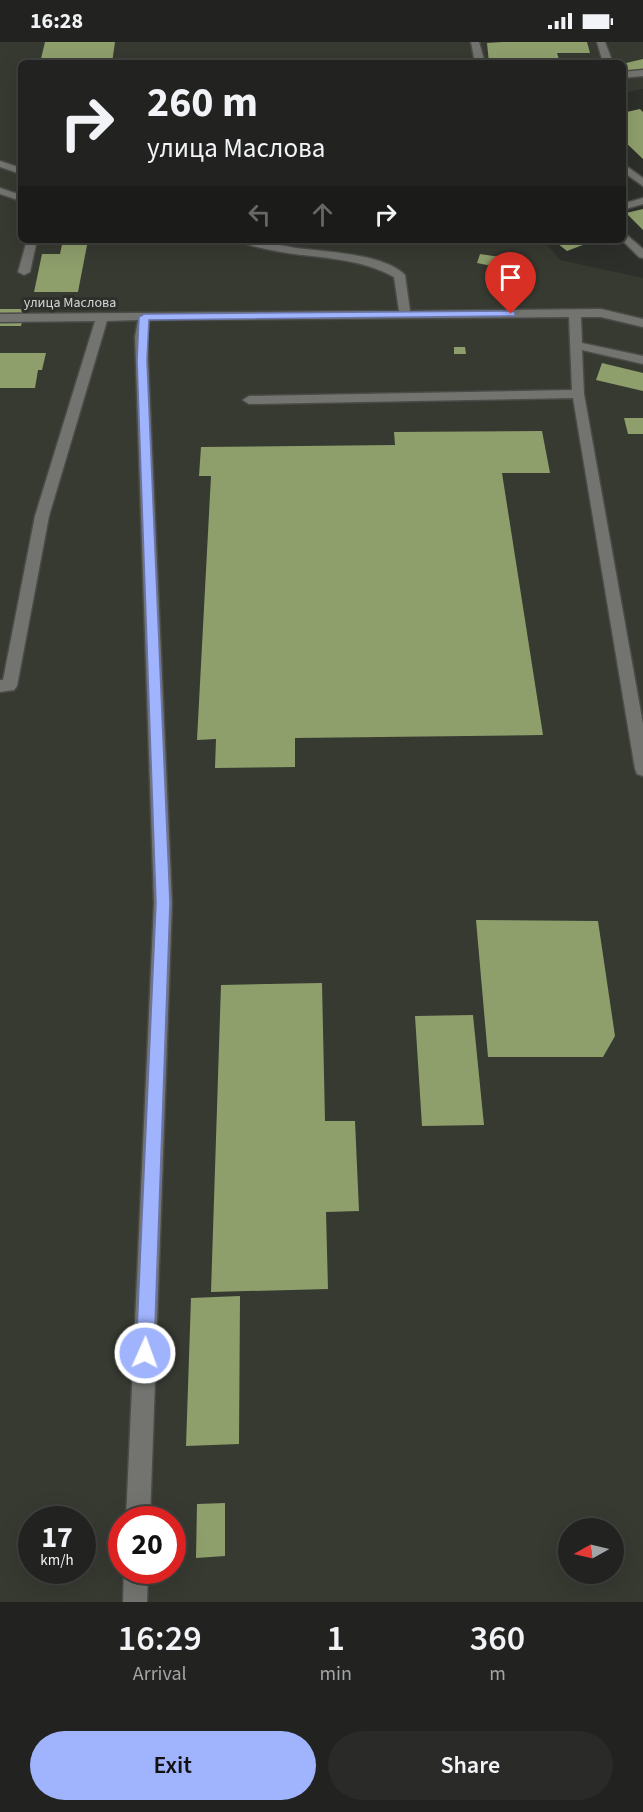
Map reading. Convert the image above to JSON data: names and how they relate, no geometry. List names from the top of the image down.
{
  "streets": {
    "lane": ["улица Маслова"]
  },
  "north": "left",
  "page": {
    "status": "16:28",
    "turn": ["260 m", "улица Маслова"],
    "speed": "17 km/h",
    "limit": "20",
    "eta": [
      "16:29",
      "Arrival",
      "1",
      "min",
      "360",
      "m"
    ],
    "buttons": ["Exit", "Share"]
  }
}
